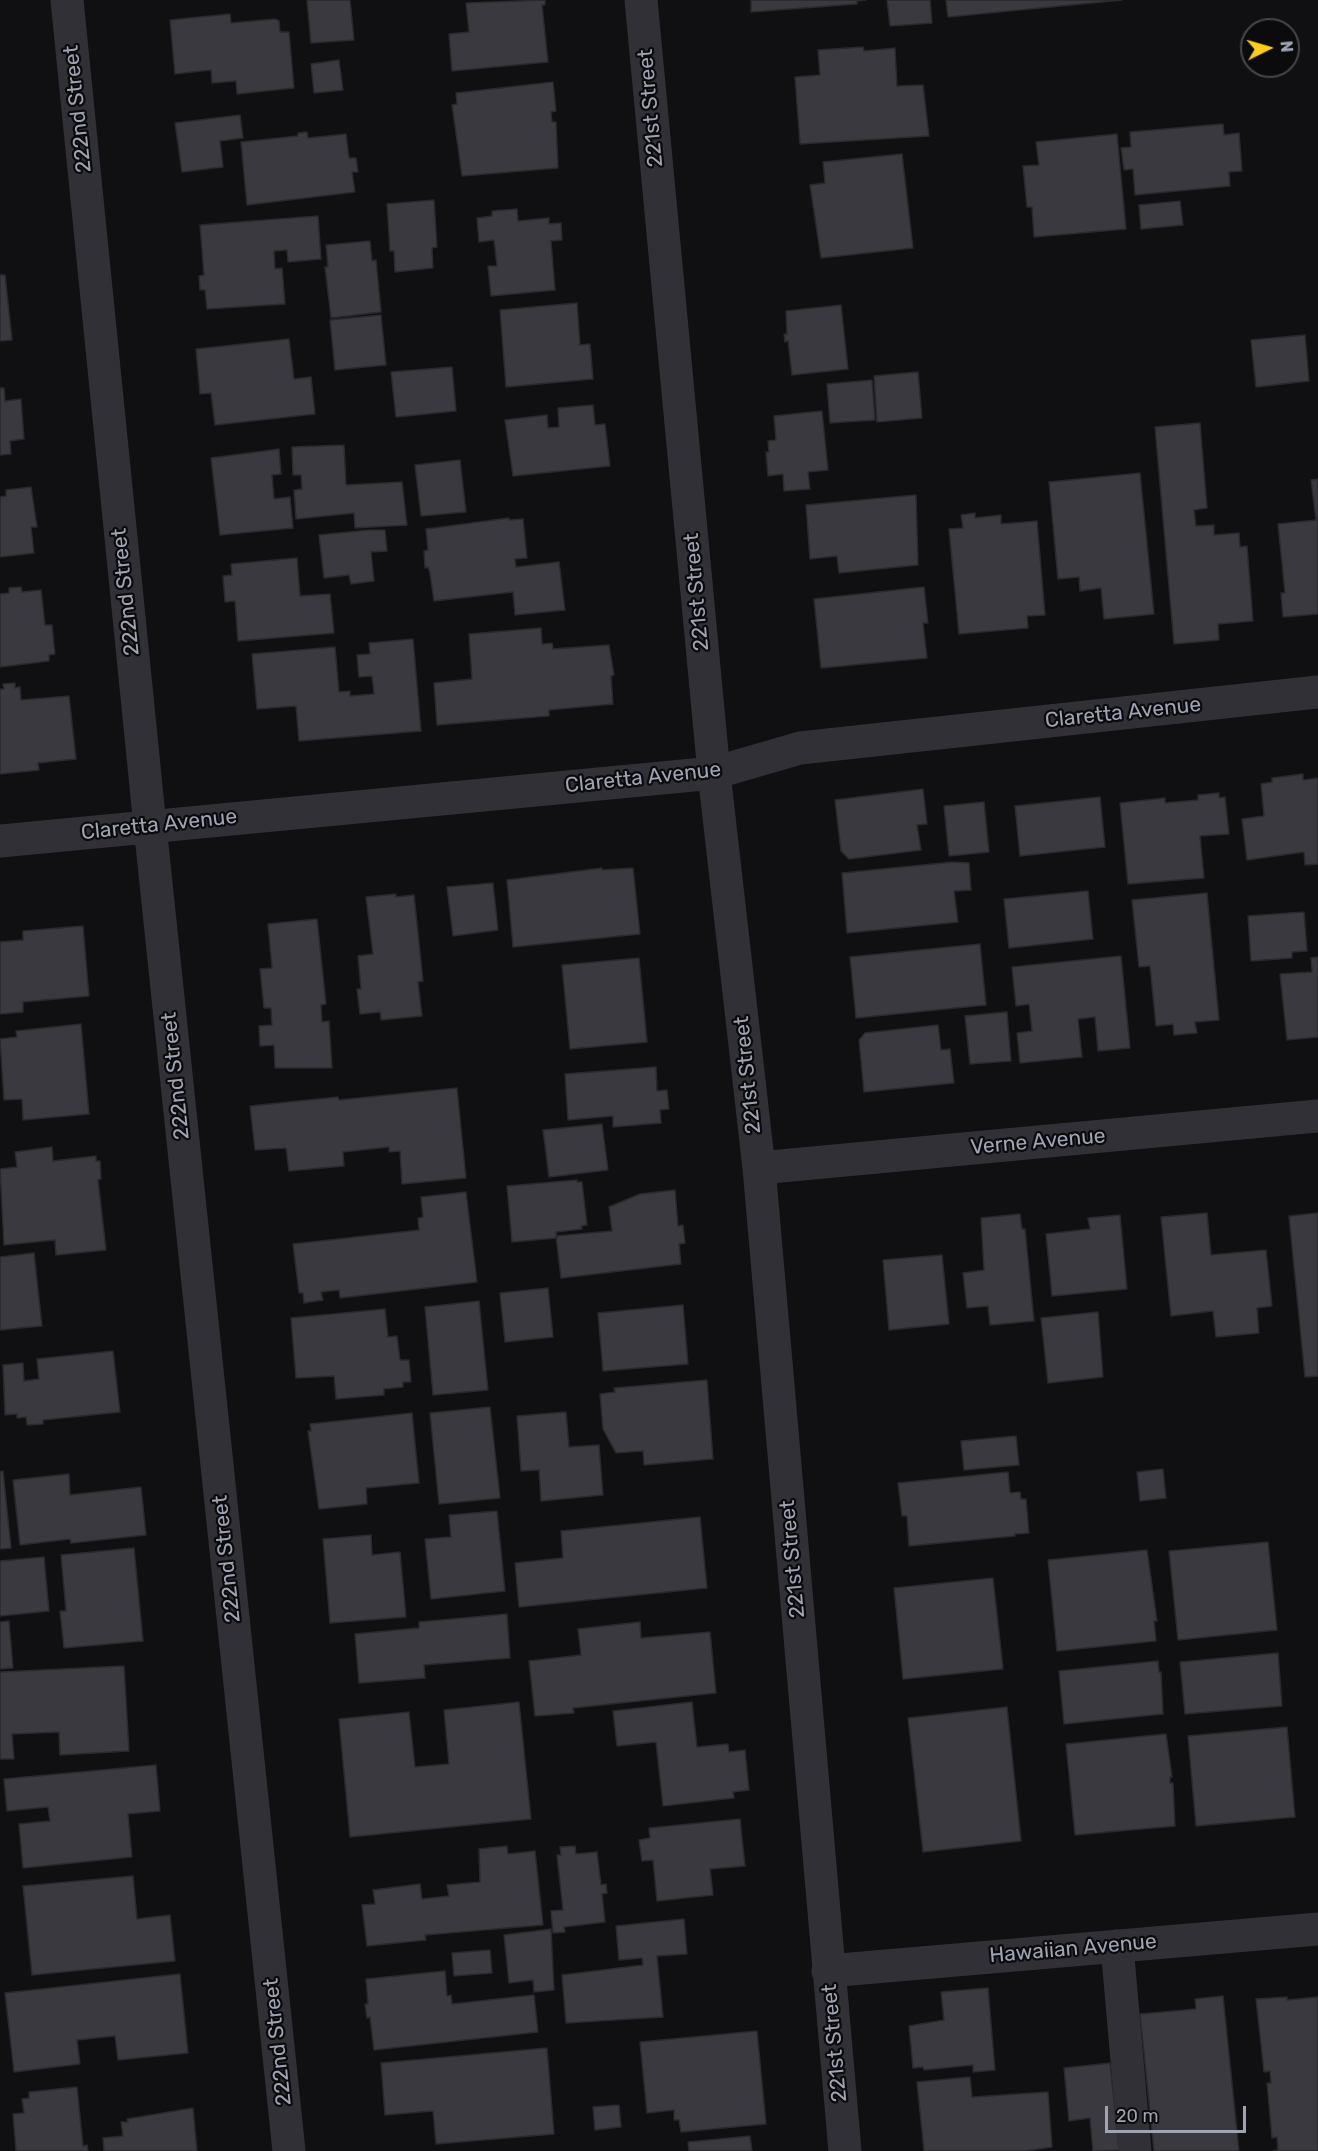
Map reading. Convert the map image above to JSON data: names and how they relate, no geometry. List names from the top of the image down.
{
  "streets": {
    "street": [
      "221st Street",
      "222nd Street",
      "Claretta Avenue",
      "Verne Avenue",
      "Hawaiian Avenue"
    ]
  },
  "crossings": [
    ["221st Street", "Claretta Avenue"],
    ["221st Street", "Verne Avenue"],
    ["221st Street", "Hawaiian Avenue"],
    ["222nd Street", "Claretta Avenue"]
  ],
  "scale_bar": "20 m",
  "north": "right"
}
